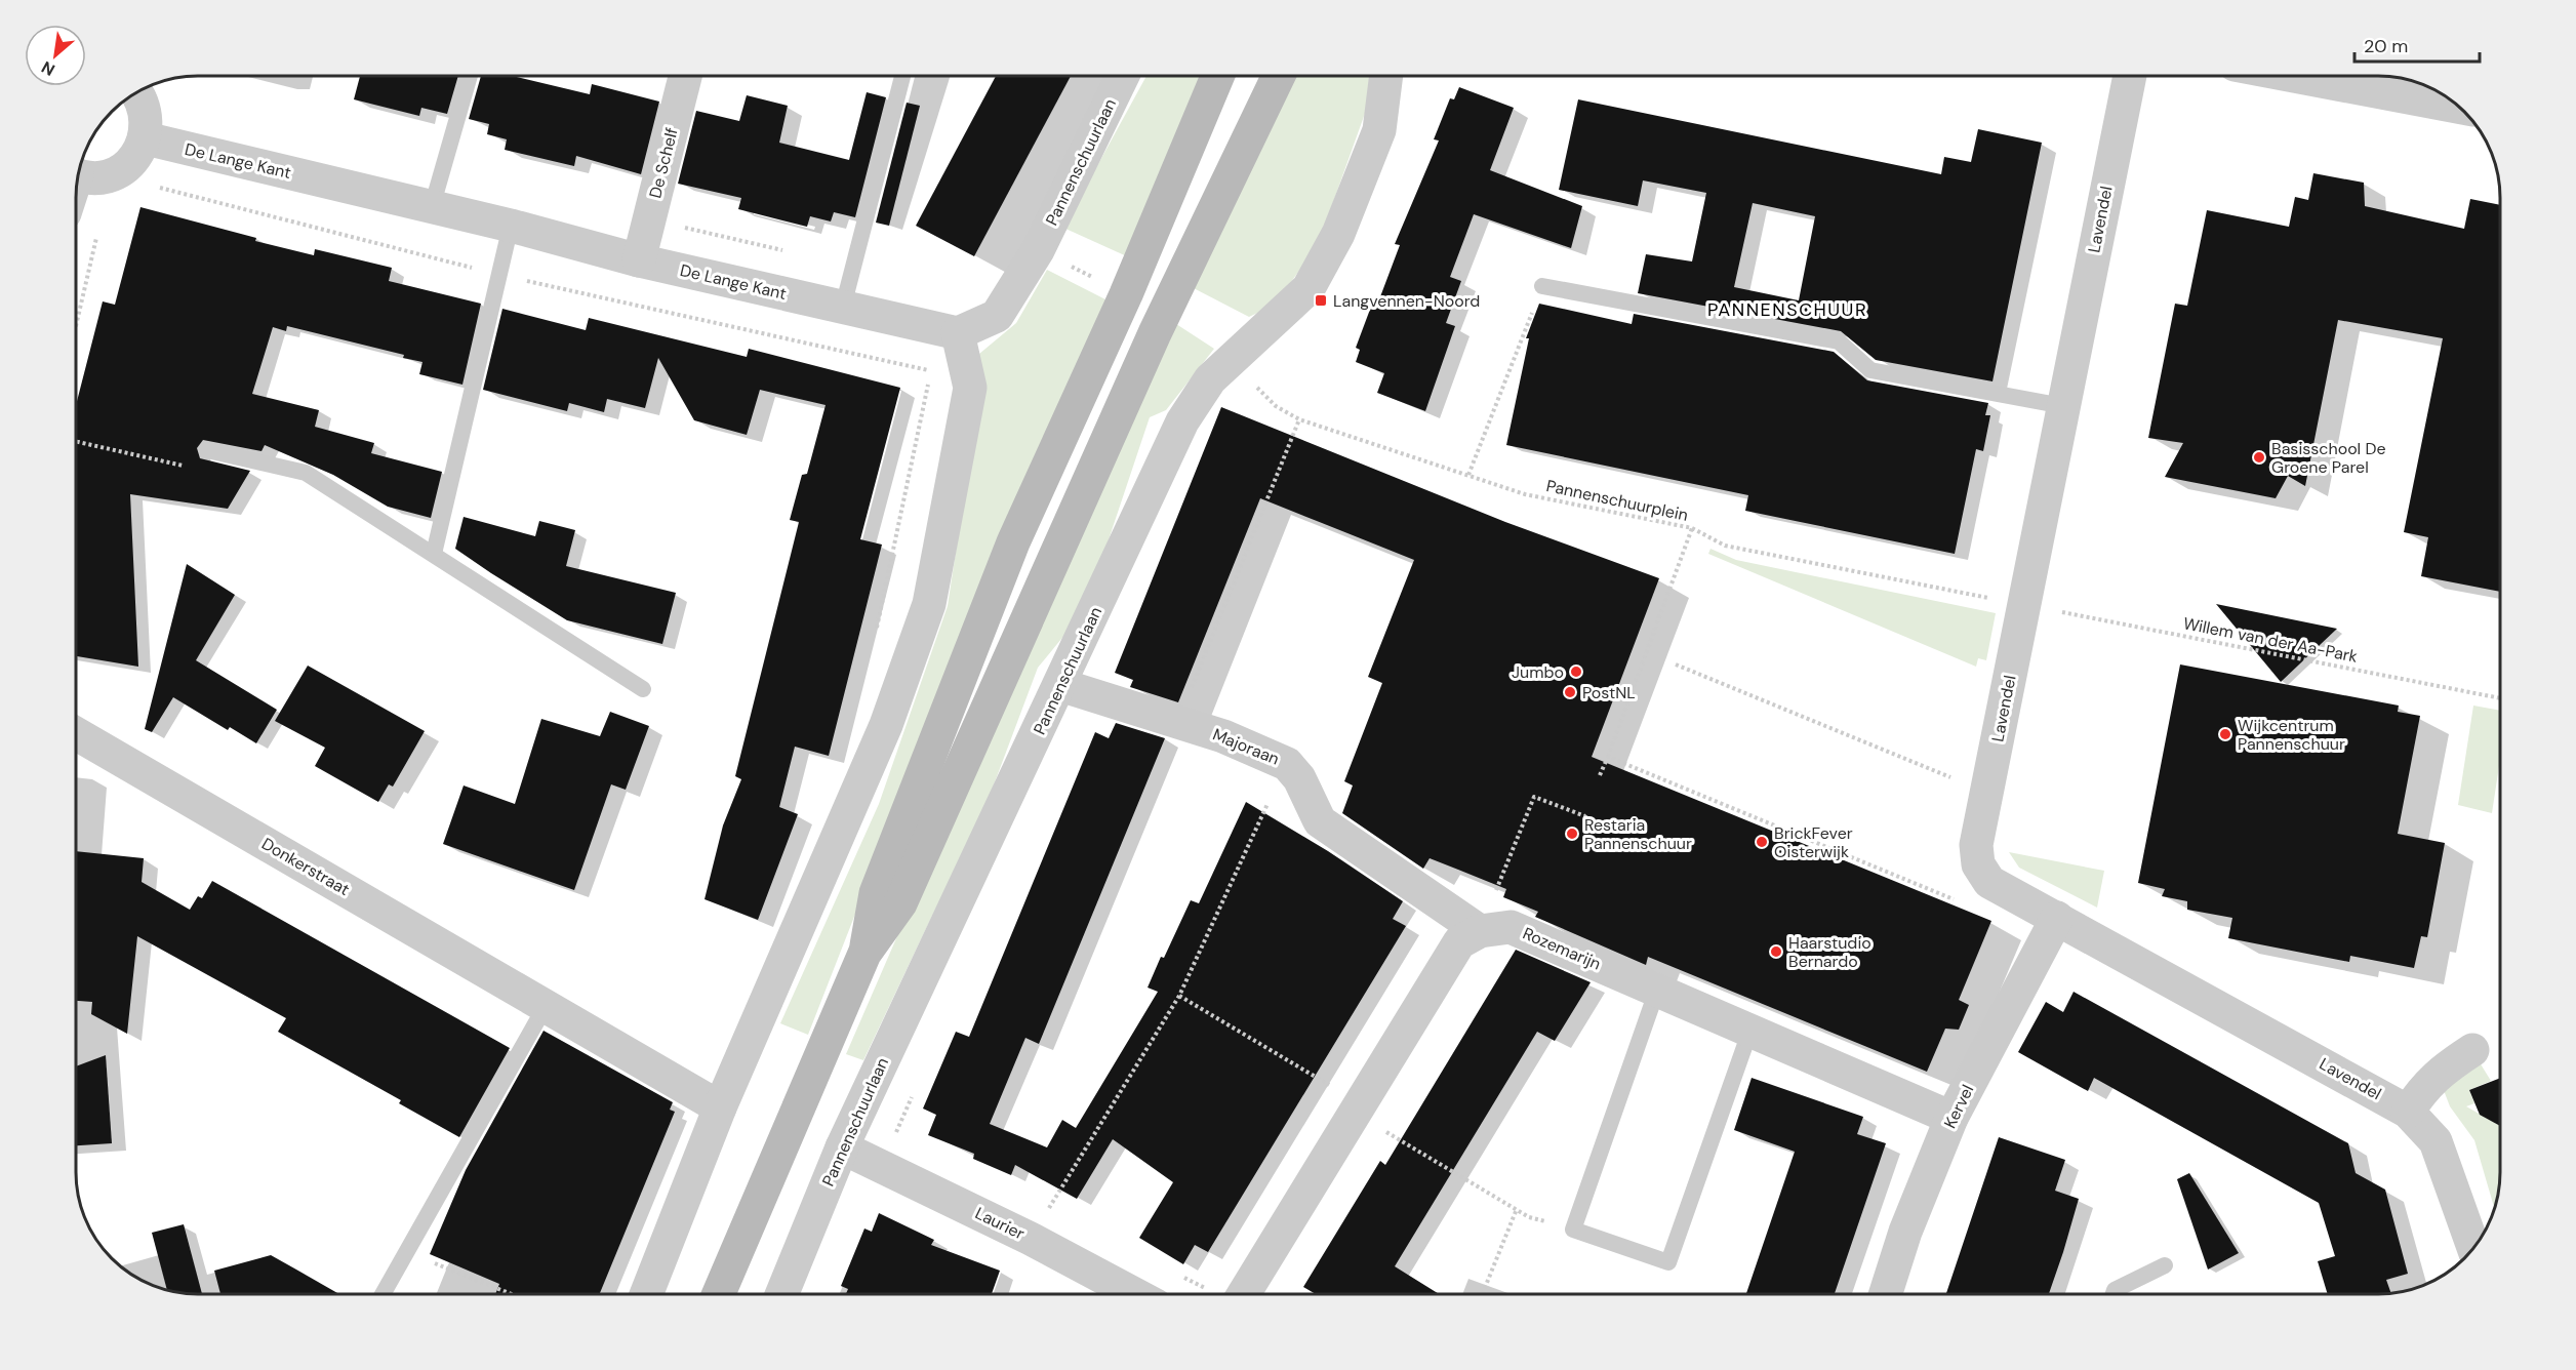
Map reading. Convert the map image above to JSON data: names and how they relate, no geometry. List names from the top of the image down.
{
  "streets": {
    "street": [
      "De Lange Kant",
      "Pannenschuurlaan",
      "De Schelf",
      "Lavendel",
      "Majoraan",
      "Donkerstraat",
      "Rozemarijn",
      "Kervel",
      "Laurier"
    ],
    "path": ["Pannenschuurplein", "Willem van der Aa-Park"]
  },
  "crossings": [
    ["De Lange Kant", "Pannenschuurlaan"],
    ["De Lange Kant", "De Schelf"],
    ["Pannenschuurlaan", "Pannenschuurplein"],
    ["Pannenschuurlaan", "Majoraan"],
    ["Pannenschuurlaan", "Laurier"],
    ["Lavendel", "Pannenschuurplein"],
    ["Lavendel", "Willem van der Aa-Park"],
    ["Lavendel", "Kervel"],
    ["Pannenschuurplein", "Willem van der Aa-Park"],
    ["Majoraan", "Rozemarijn"],
    ["Rozemarijn", "Kervel"]
  ],
  "districts": ["PANNENSCHUUR"],
  "places": {
    "transit": ["Langvennen-Noord"],
    "other": [
      "Basisschool De Groene Parel",
      "Jumbo",
      "PostNL",
      "Wijkcentrum Pannenschuur",
      "Restaria Pannenschuur",
      "BrickFever Oisterwijk",
      "Haarstudio Bernardo"
    ]
  },
  "scale_bar": "20 m",
  "north": "bottom left"
}
